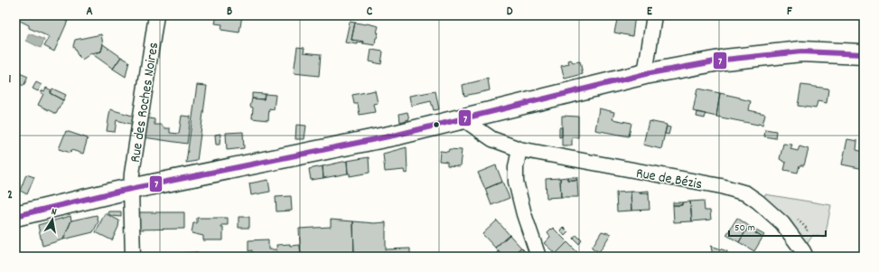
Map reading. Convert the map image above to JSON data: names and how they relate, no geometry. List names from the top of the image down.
{
  "streets": {
    "street": ["Rue des Roches Noires", "Rue de Bézis"]
  },
  "lines": ["transit line 7"],
  "scale_bar": "50 m",
  "north": "top",
  "grid": {
    "columns": [
      "A",
      "B",
      "C",
      "D",
      "E",
      "F"
    ],
    "rows": ["1", "2"]
  }
}
